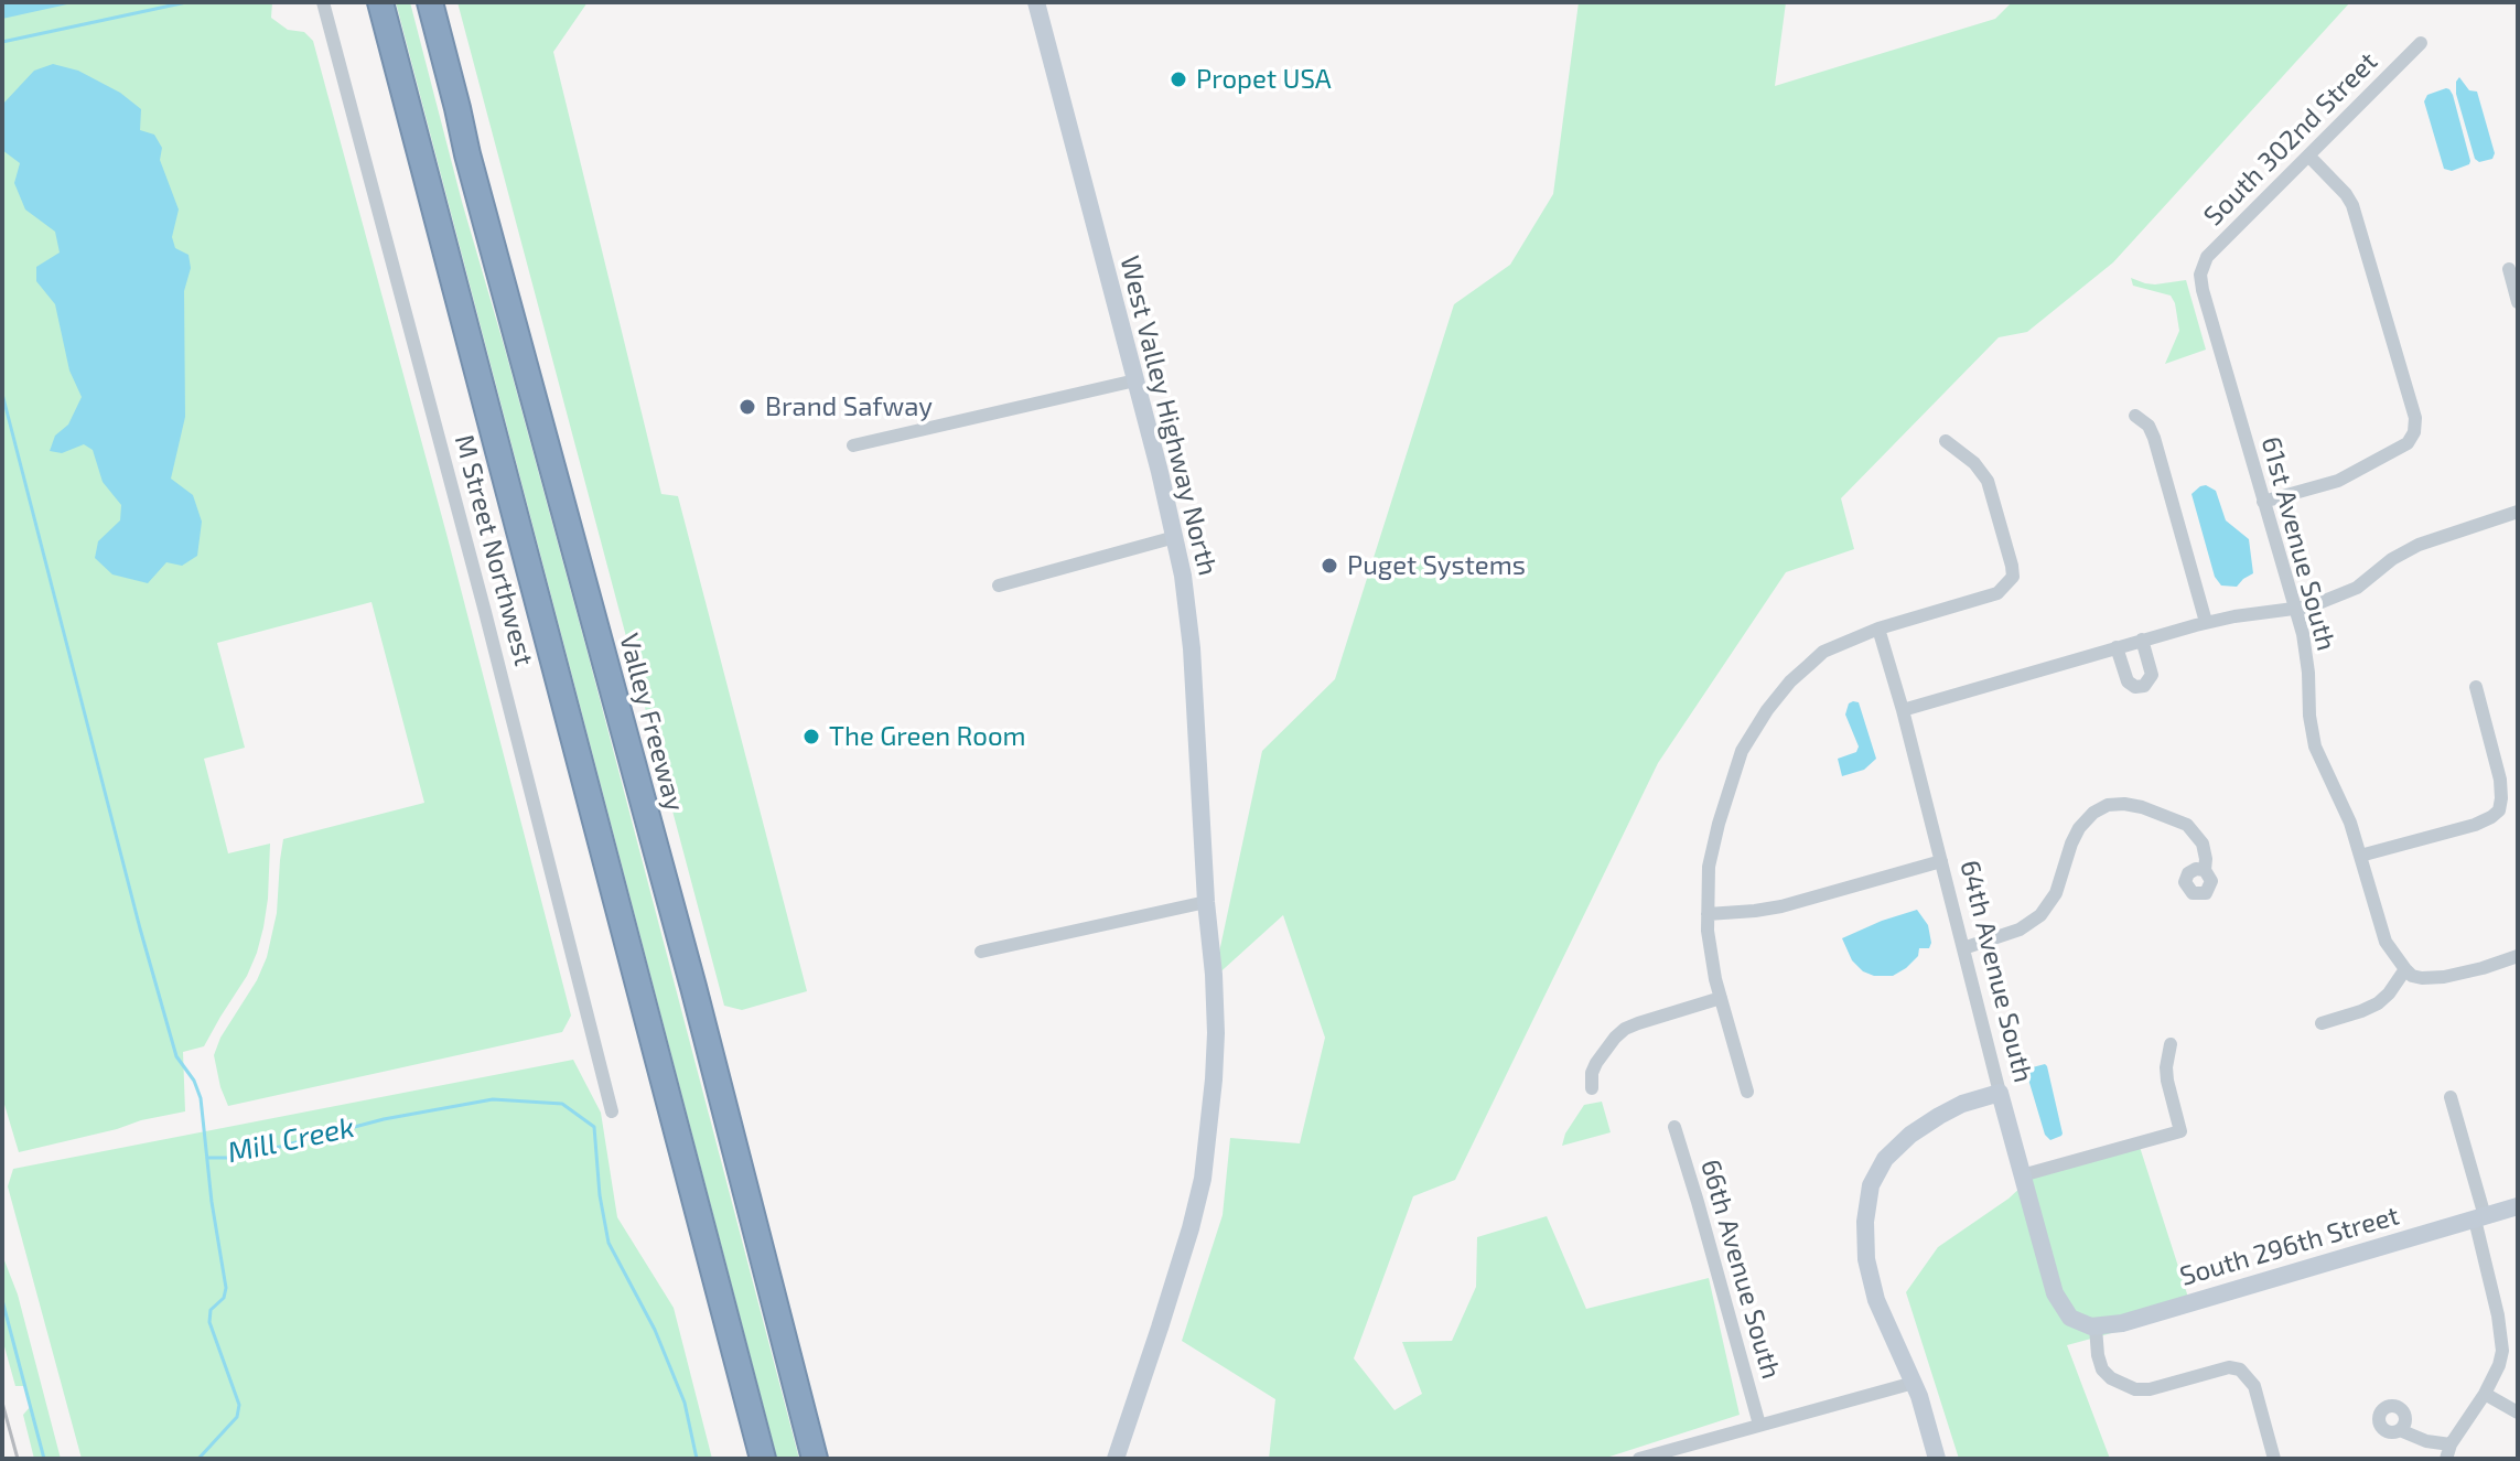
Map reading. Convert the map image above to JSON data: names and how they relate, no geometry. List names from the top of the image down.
{
  "streets": {
    "highway": ["Valley Freeway"],
    "main road": ["West Valley Highway North", "64th Avenue South", "South 296th Street"],
    "street": [
      "South 302nd Street",
      "61st Avenue South",
      "M Street Northwest",
      "66th Avenue South"
    ]
  },
  "crossings": [
    ["South 302nd Street", "61st Avenue South"],
    ["64th Avenue South", "South 296th Street"]
  ],
  "water": ["Mill Creek"],
  "places": [
    "Propet USA",
    "Brand Safway",
    "Puget Systems",
    "The Green Room"
  ]
}
